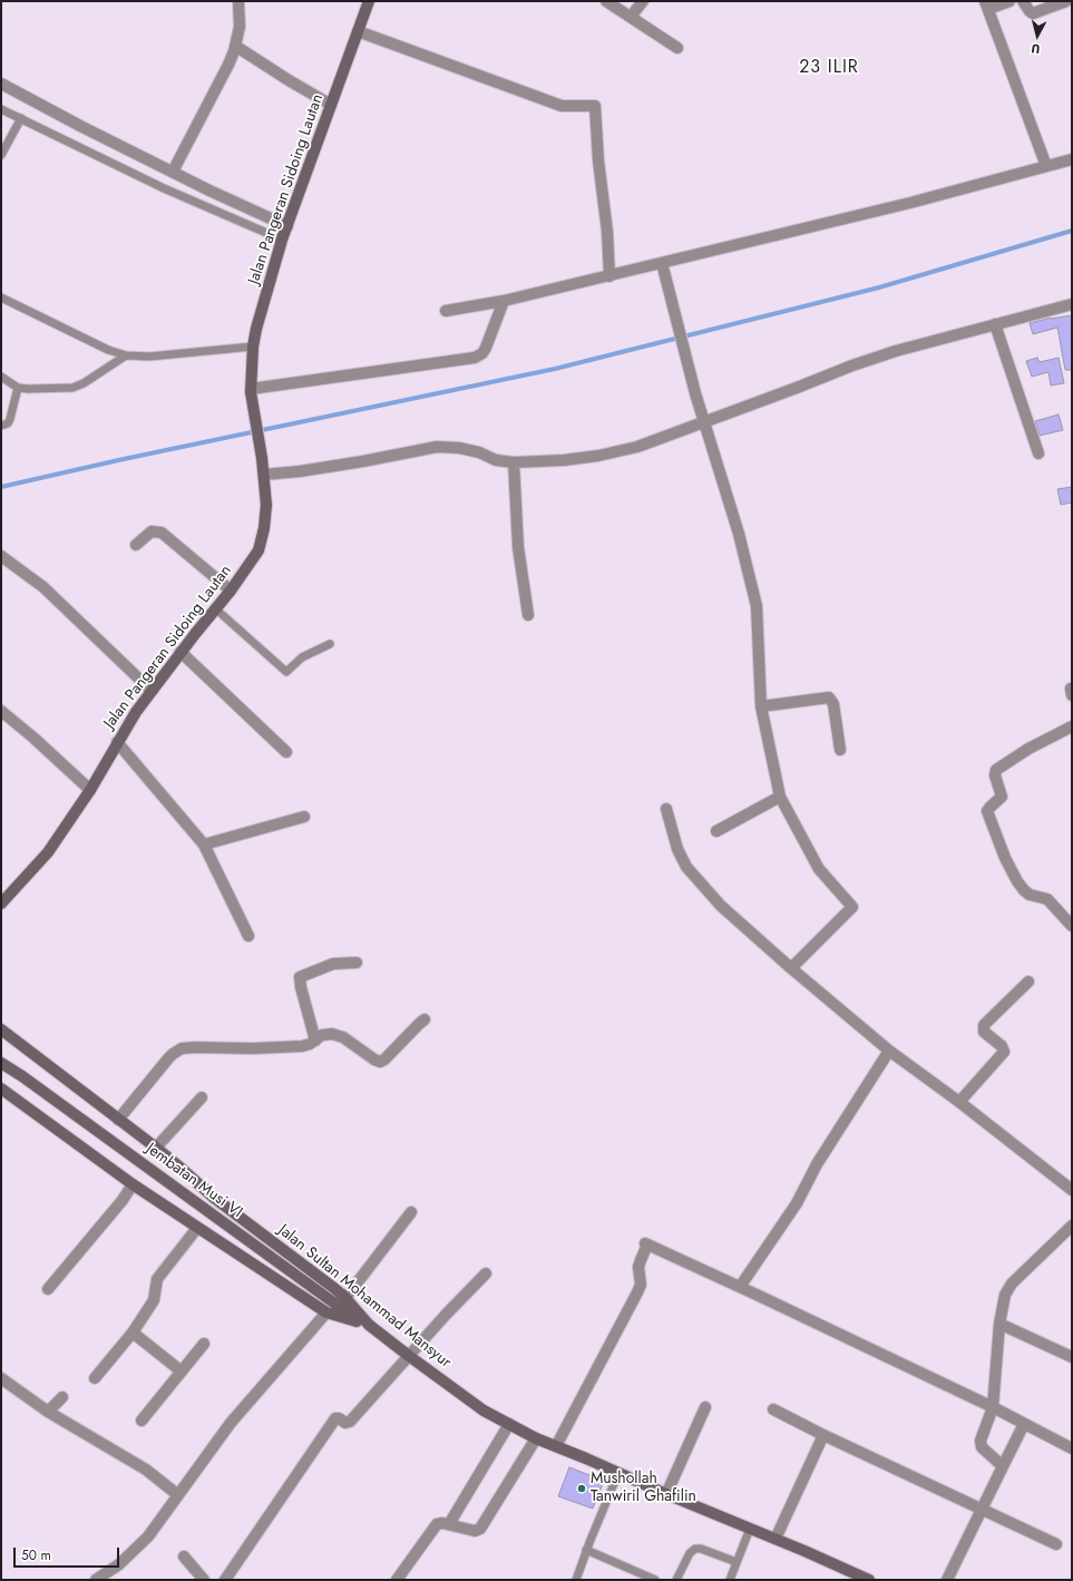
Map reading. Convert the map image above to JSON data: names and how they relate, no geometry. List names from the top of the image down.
{
  "streets": {
    "street": ["Jalan Pangeran Sidoing Lautan", "Jembatan Musi VI", "Jalan Sultan Mohammad Mansyur"]
  },
  "crossings": [
    ["Jembatan Musi VI", "Jalan Sultan Mohammad Mansyur"]
  ],
  "districts": ["23 ILIR"],
  "places": ["Mushollah Tanwiril Ghafilin"],
  "scale_bar": "50 m",
  "north": "bottom"
}
